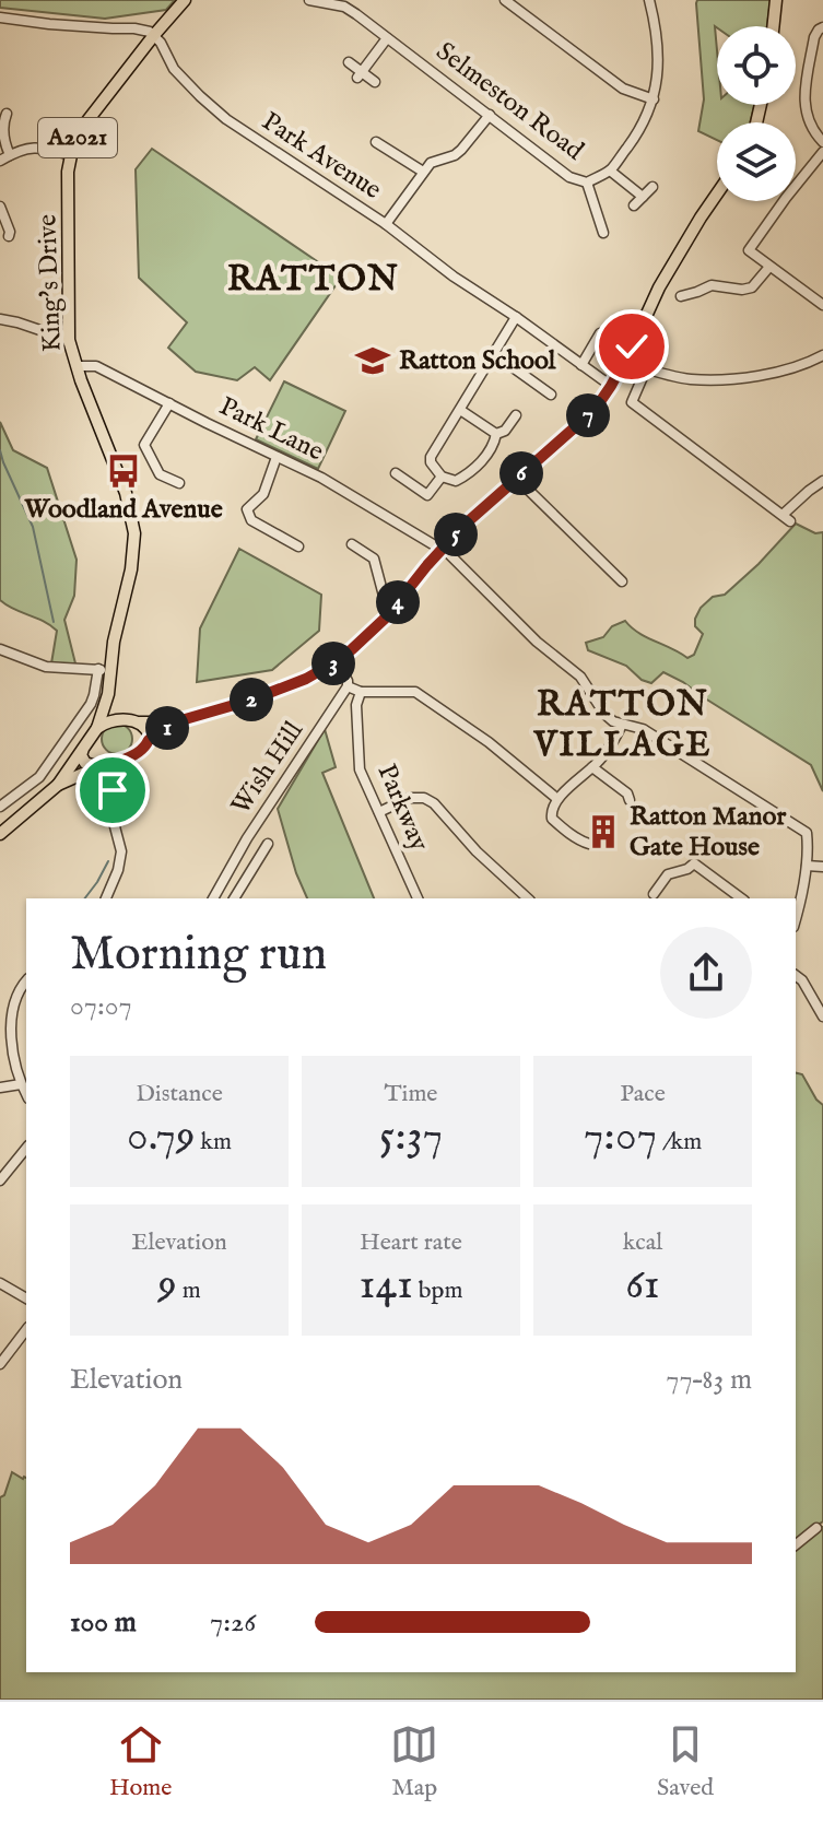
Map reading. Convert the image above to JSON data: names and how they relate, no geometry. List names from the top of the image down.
{
  "streets": {
    "main road": ["A2021", "King's Drive"],
    "street": [
      "Selmeston Road",
      "Park Avenue",
      "Park Lane",
      "Wish Hill",
      "Parkway"
    ]
  },
  "crossings": [
    ["Park Avenue", "King's Drive"],
    ["King's Drive", "Park Lane"]
  ],
  "districts": ["RATTON", "RATTON VILLAGE"],
  "places": {
    "school or university": ["Ratton School"],
    "bus stop": ["Woodland Avenue"],
    "building": ["Ratton Manor Gate House"]
  },
  "page": {
    "pins": [
      "7",
      "6",
      "5",
      "4",
      "3",
      "2",
      "1"
    ],
    "heading": ["Morning run", "07:07"],
    "stats": [
      ["Distance", "0.79 km"],
      ["Time", "5:37"],
      ["Pace", "7:07 /km"],
      ["Elevation", "9 m"],
      ["Heart rate", "141 bpm"],
      ["kcal", "61"]
    ],
    "chart": ["Elevation", "77–83 m"],
    "list": [
      {
        "name": "100 m",
        "note": "7:26"
      }
    ],
    "tabs": ["Home", "Map", "Saved"]
  }
}
